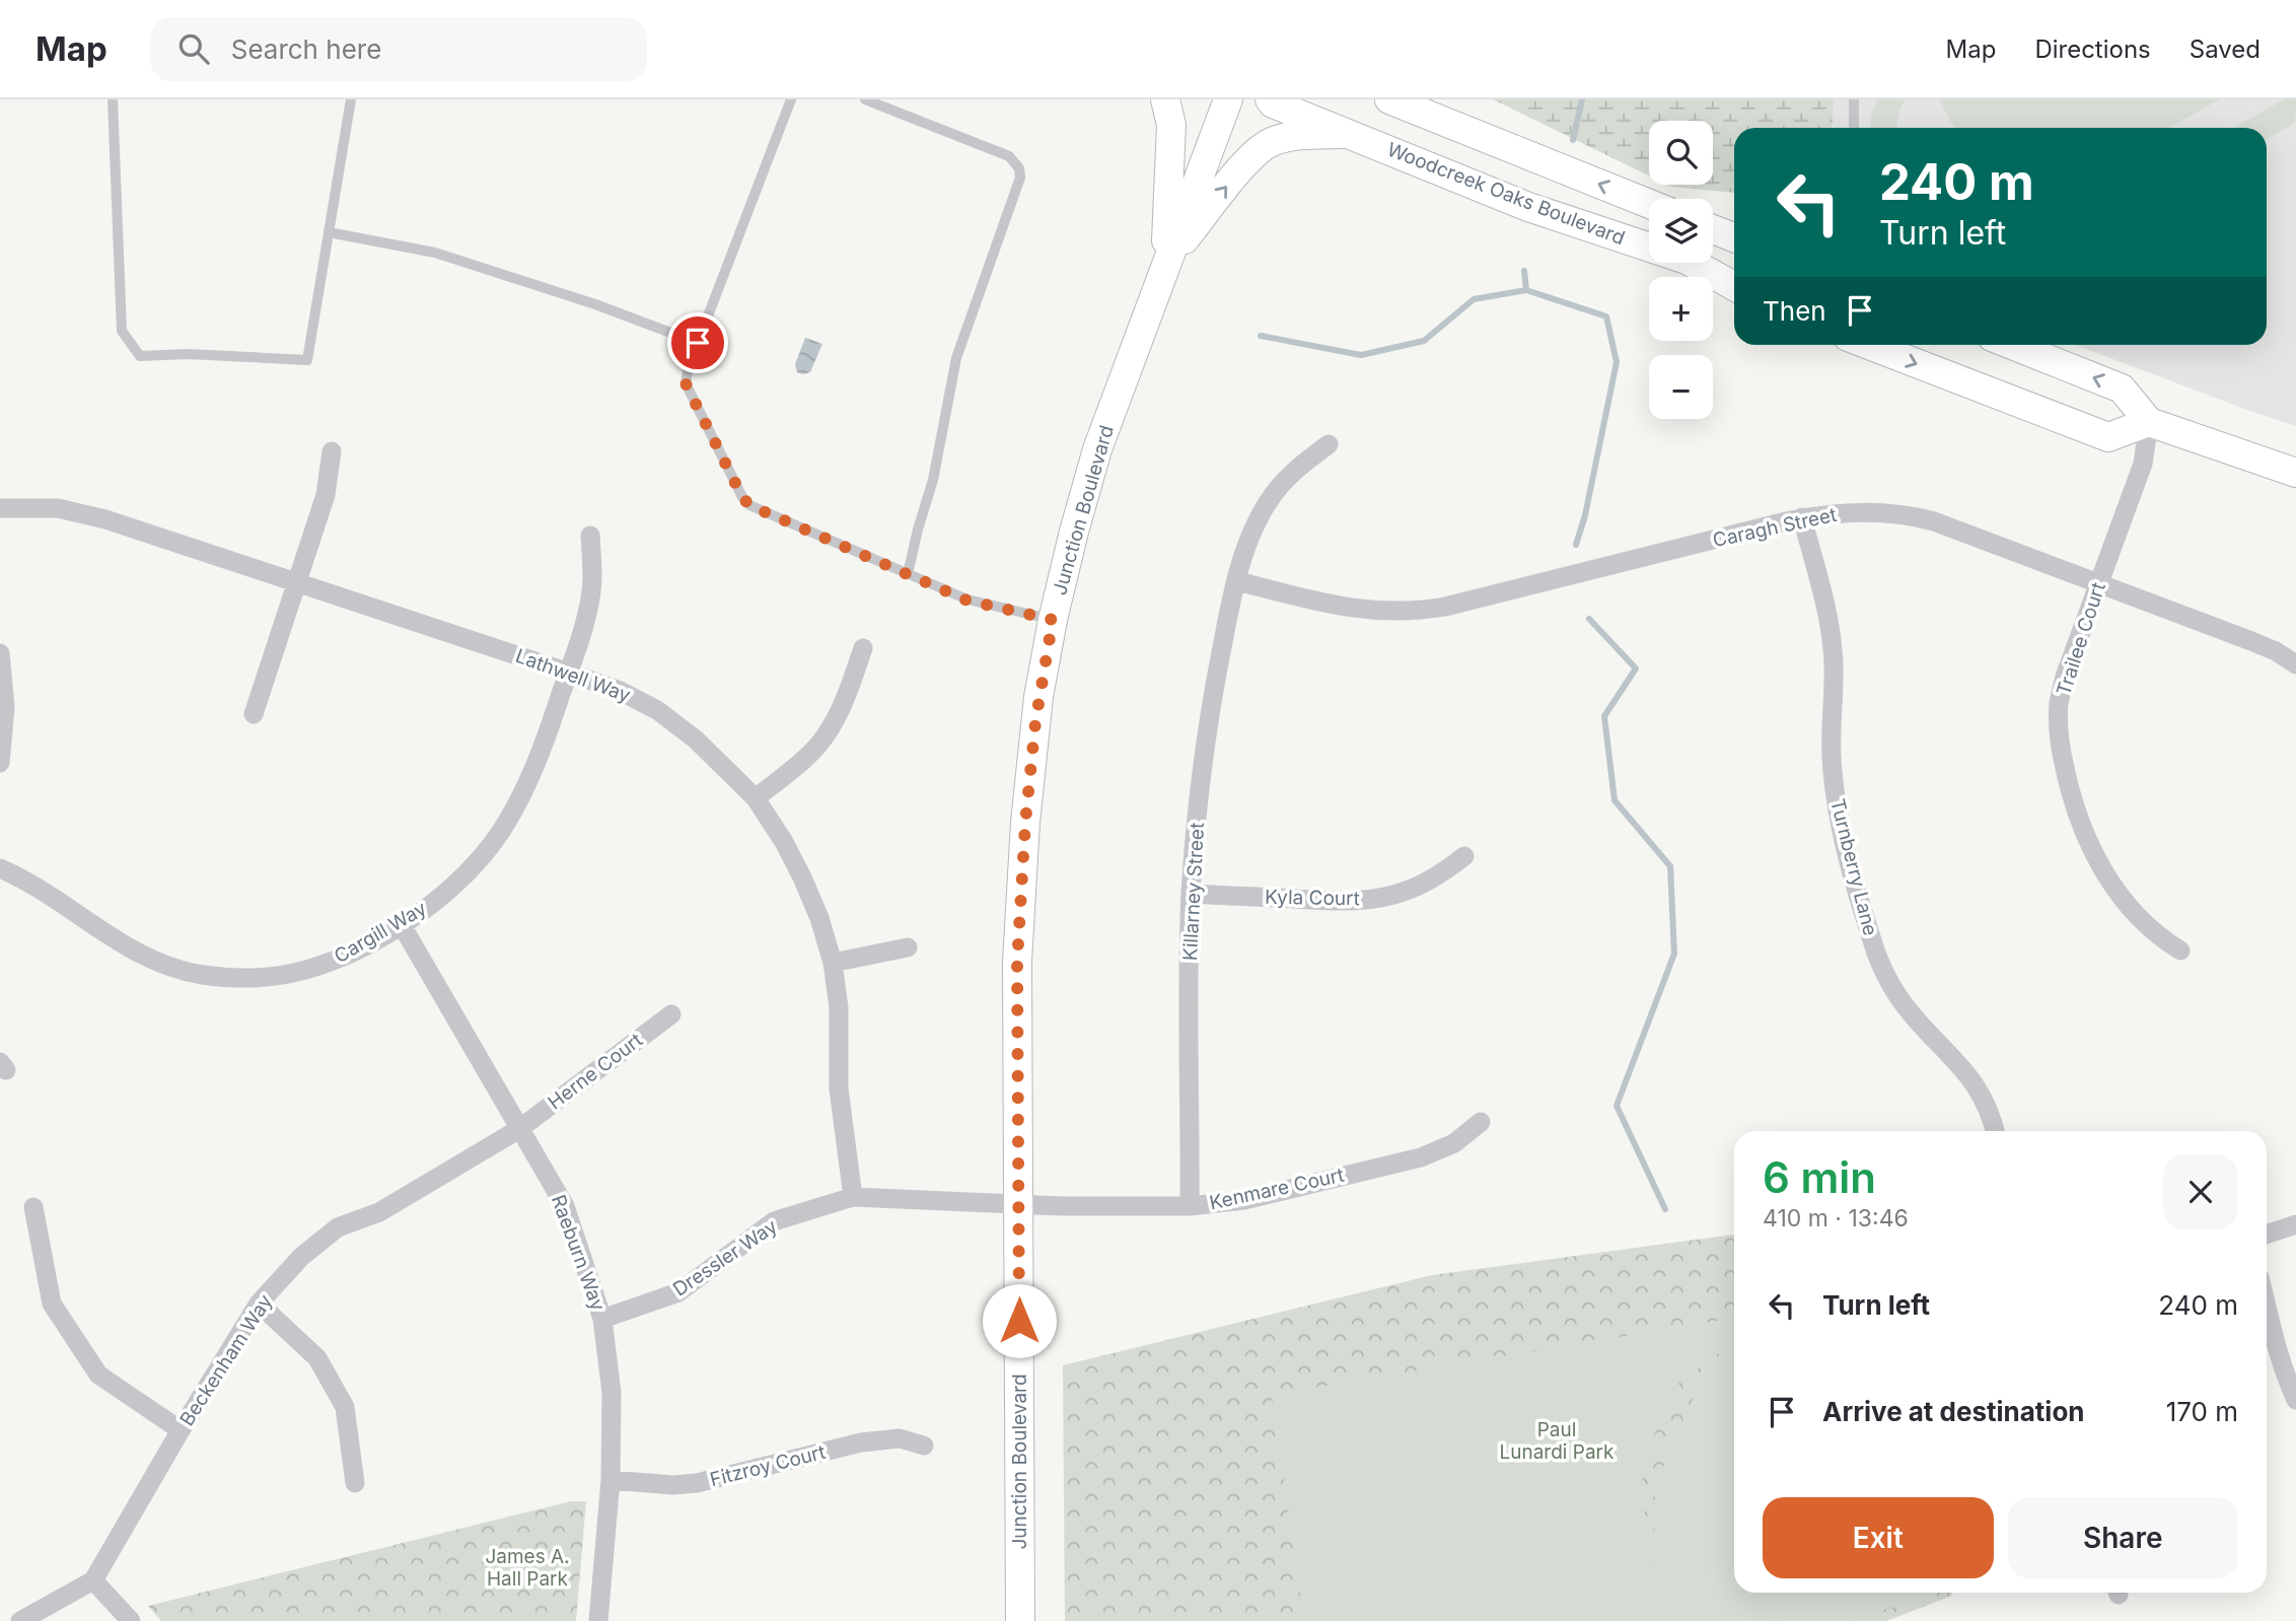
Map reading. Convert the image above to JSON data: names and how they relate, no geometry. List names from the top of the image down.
{
  "streets": {
    "main road": ["Woodcreek Oaks Boulevard", "Junction Boulevard"],
    "street": [
      "Caragh Street",
      "Trailee Court",
      "Lathwell Way",
      "Turnberry Lane",
      "Killarney Street",
      "Kyla Court",
      "Cargill Way",
      "Herne Court",
      "Kenmare Court",
      "Raeburn Way",
      "Dressler Way",
      "Beckenham Way",
      "Fitzroy Court"
    ]
  },
  "crossings": [
    ["Junction Boulevard", "Kenmare Court"],
    ["Junction Boulevard", "Dressler Way"],
    ["Caragh Street", "Trailee Court"],
    ["Caragh Street", "Turnberry Lane"],
    ["Caragh Street", "Killarney Street"],
    ["Lathwell Way", "Cargill Way"],
    ["Lathwell Way", "Dressler Way"],
    ["Killarney Street", "Kyla Court"],
    ["Killarney Street", "Kenmare Court"],
    ["Cargill Way", "Raeburn Way"],
    ["Herne Court", "Raeburn Way"],
    ["Herne Court", "Beckenham Way"],
    ["Kenmare Court", "Dressler Way"],
    ["Raeburn Way", "Dressler Way"],
    ["Raeburn Way", "Beckenham Way"],
    ["Raeburn Way", "Fitzroy Court"]
  ],
  "parks": ["Paul Lunardi Park", "James A. Hall Park"],
  "page": {
    "header": "Map",
    "search": "Search here",
    "nav": ["Map", "Directions", "Saved"],
    "map_buttons": ["+", "−"],
    "turn": ["240 m", "Turn left"],
    "then": "Then",
    "heading": ["6 min", "410 m · 13:46"],
    "list": [
      {
        "name": "Turn left",
        "value": "240 m"
      },
      {
        "name": "Arrive at destination",
        "value": "170 m"
      }
    ],
    "buttons": ["Exit", "Share"]
  }
}
